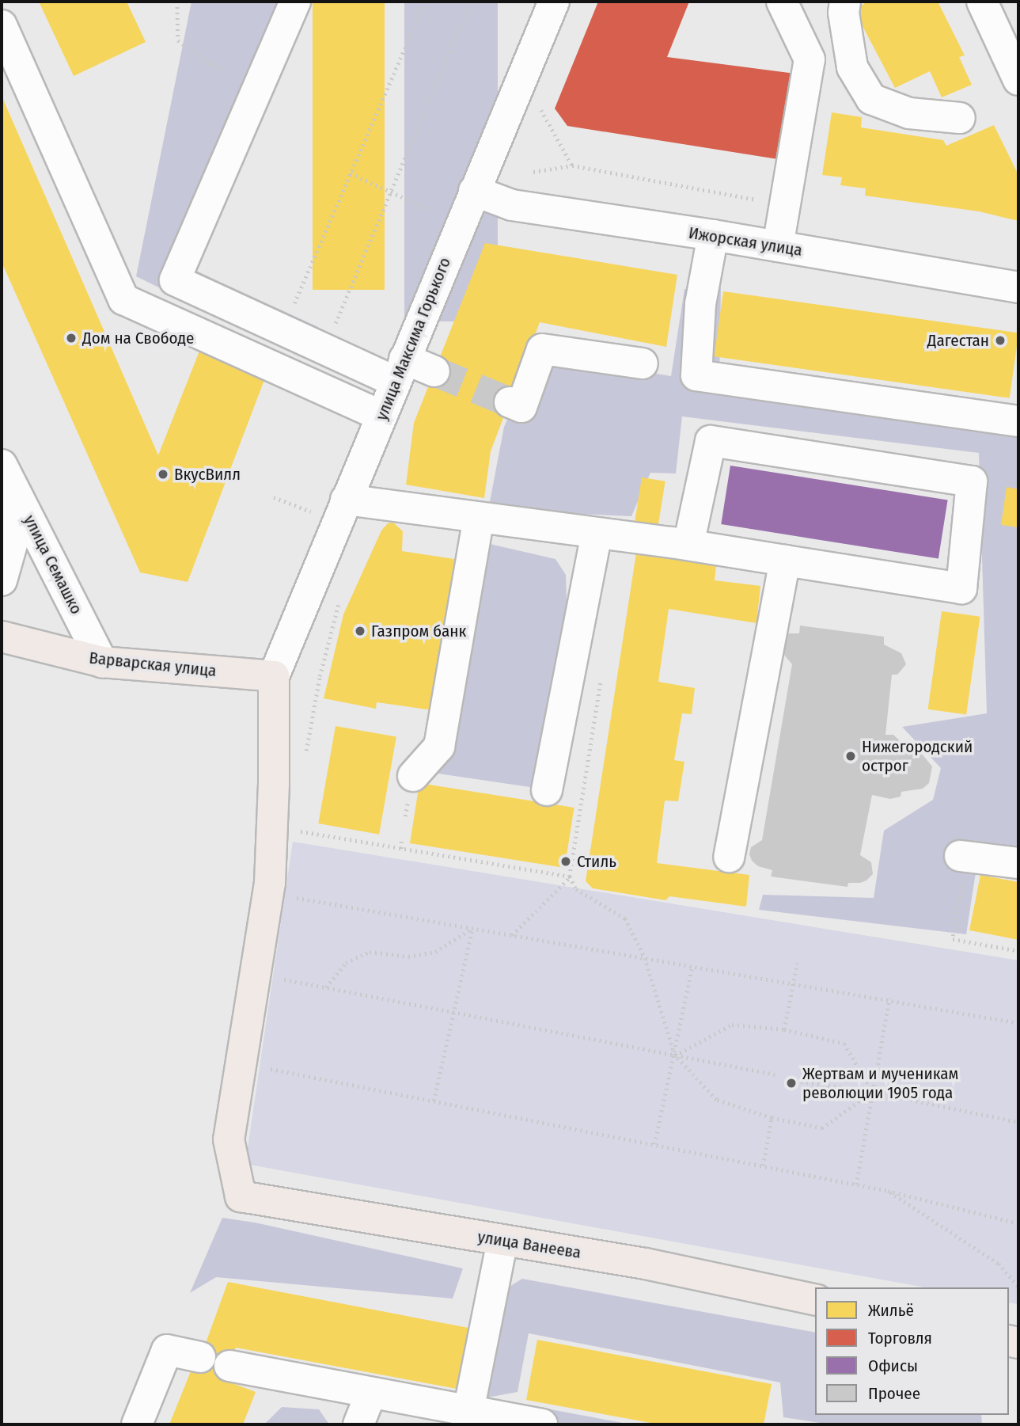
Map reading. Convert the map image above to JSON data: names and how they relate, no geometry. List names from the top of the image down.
{
  "streets": {
    "main road": ["Варварская улица", "улица Ванеева"],
    "street": ["Ижорская улица", "улица Максима Горького", "улица Семашко"]
  },
  "crossings": [
    ["Ижорская улица", "улица Максима Горького"],
    ["улица Максима Горького", "Варварская улица"],
    ["улица Максима Горького", "улица Ванеева"],
    ["улица Семашко", "Варварская улица"],
    ["Варварская улица", "улица Ванеева"]
  ],
  "places": [
    "Дом на Свободе",
    "Дагестан",
    "ВкусВилл",
    "Газпром банк",
    "Нижегородский острог",
    "Стиль",
    "Жертвам и мученикам революции 1905 года"
  ],
  "legend": [
    "Жильё",
    "Торговля",
    "Офисы",
    "Прочее"
  ]
}
